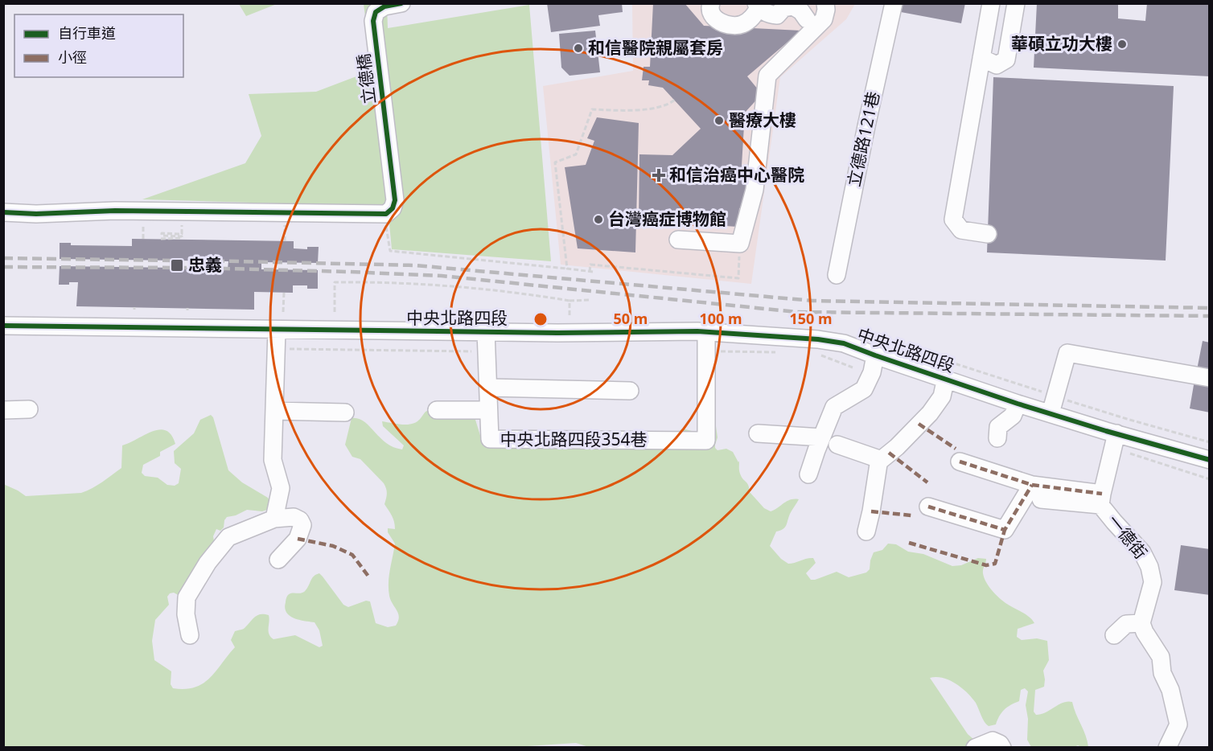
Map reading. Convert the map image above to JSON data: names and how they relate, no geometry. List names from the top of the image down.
{
  "streets": {
    "street": [
      "立德橋",
      "立德路121巷",
      "中央北路四段",
      "中央北路四段354巷",
      "一德街"
    ]
  },
  "crossings": [
    ["中央北路四段", "中央北路四段354巷"],
    ["中央北路四段", "一德街"]
  ],
  "places": {
    "other": [
      "華碩立功大樓",
      "和信醫院親屬套房",
      "醫療大樓",
      "台灣癌症博物館"
    ],
    "health": ["和信治癌中心醫院"],
    "transit": ["忠義"]
  },
  "legend": ["自行車道", "小徑"],
  "rings": ["50 m", "100 m", "150 m"]
}
